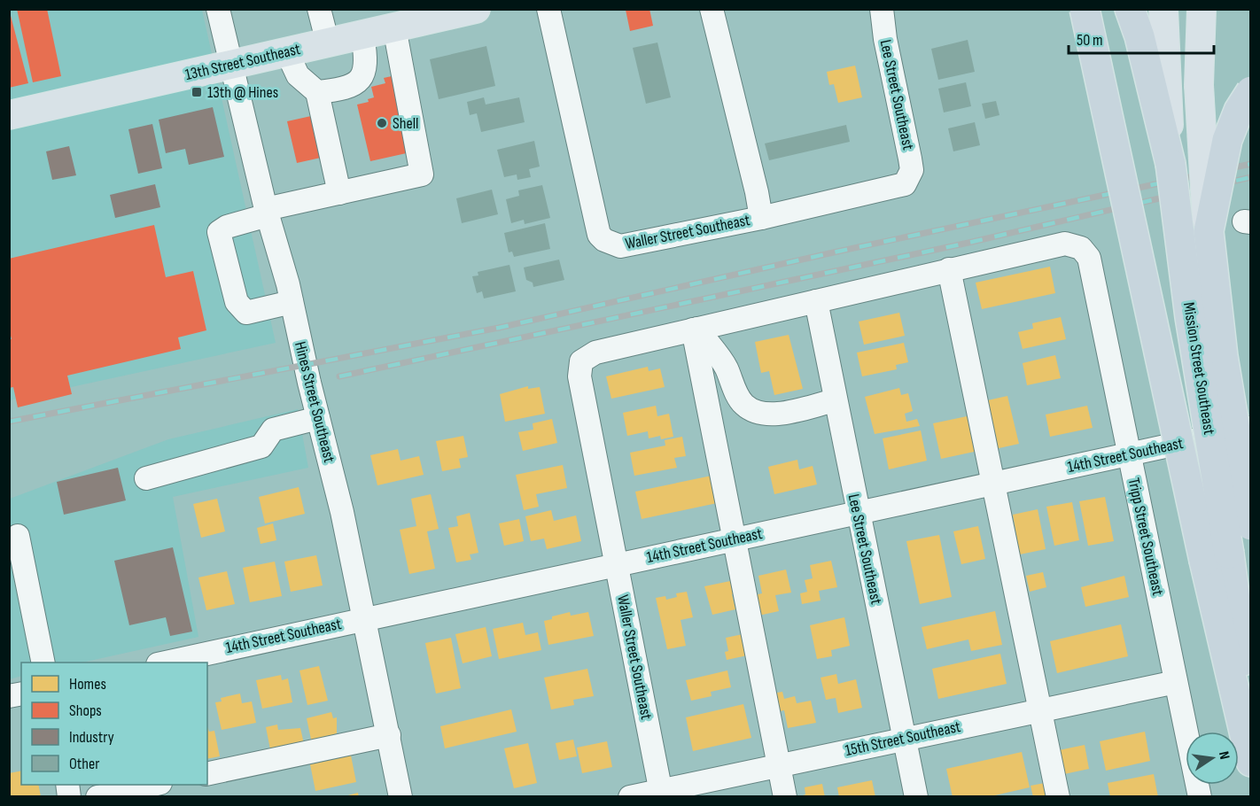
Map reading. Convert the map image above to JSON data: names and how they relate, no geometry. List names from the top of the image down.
{
  "streets": {
    "highway": ["Mission Street Southeast"],
    "main road": ["13th Street Southeast"],
    "street": [
      "Lee Street Southeast",
      "Waller Street Southeast",
      "Hines Street Southeast",
      "14th Street Southeast",
      "Tripp Street Southeast",
      "15th Street Southeast"
    ]
  },
  "crossings": [
    ["13th Street Southeast", "Hines Street Southeast"],
    ["Lee Street Southeast", "Waller Street Southeast"],
    ["Lee Street Southeast", "14th Street Southeast"],
    ["Lee Street Southeast", "15th Street Southeast"],
    ["Waller Street Southeast", "14th Street Southeast"],
    ["Waller Street Southeast", "15th Street Southeast"],
    ["Hines Street Southeast", "14th Street Southeast"],
    ["14th Street Southeast", "Tripp Street Southeast"],
    ["Tripp Street Southeast", "15th Street Southeast"]
  ],
  "places": {
    "transit": ["13th @ Hines"],
    "other": ["Shell"]
  },
  "legend": [
    "Homes",
    "Shops",
    "Industry",
    "Other"
  ],
  "scale_bar": "50 m",
  "north": "right"
}
